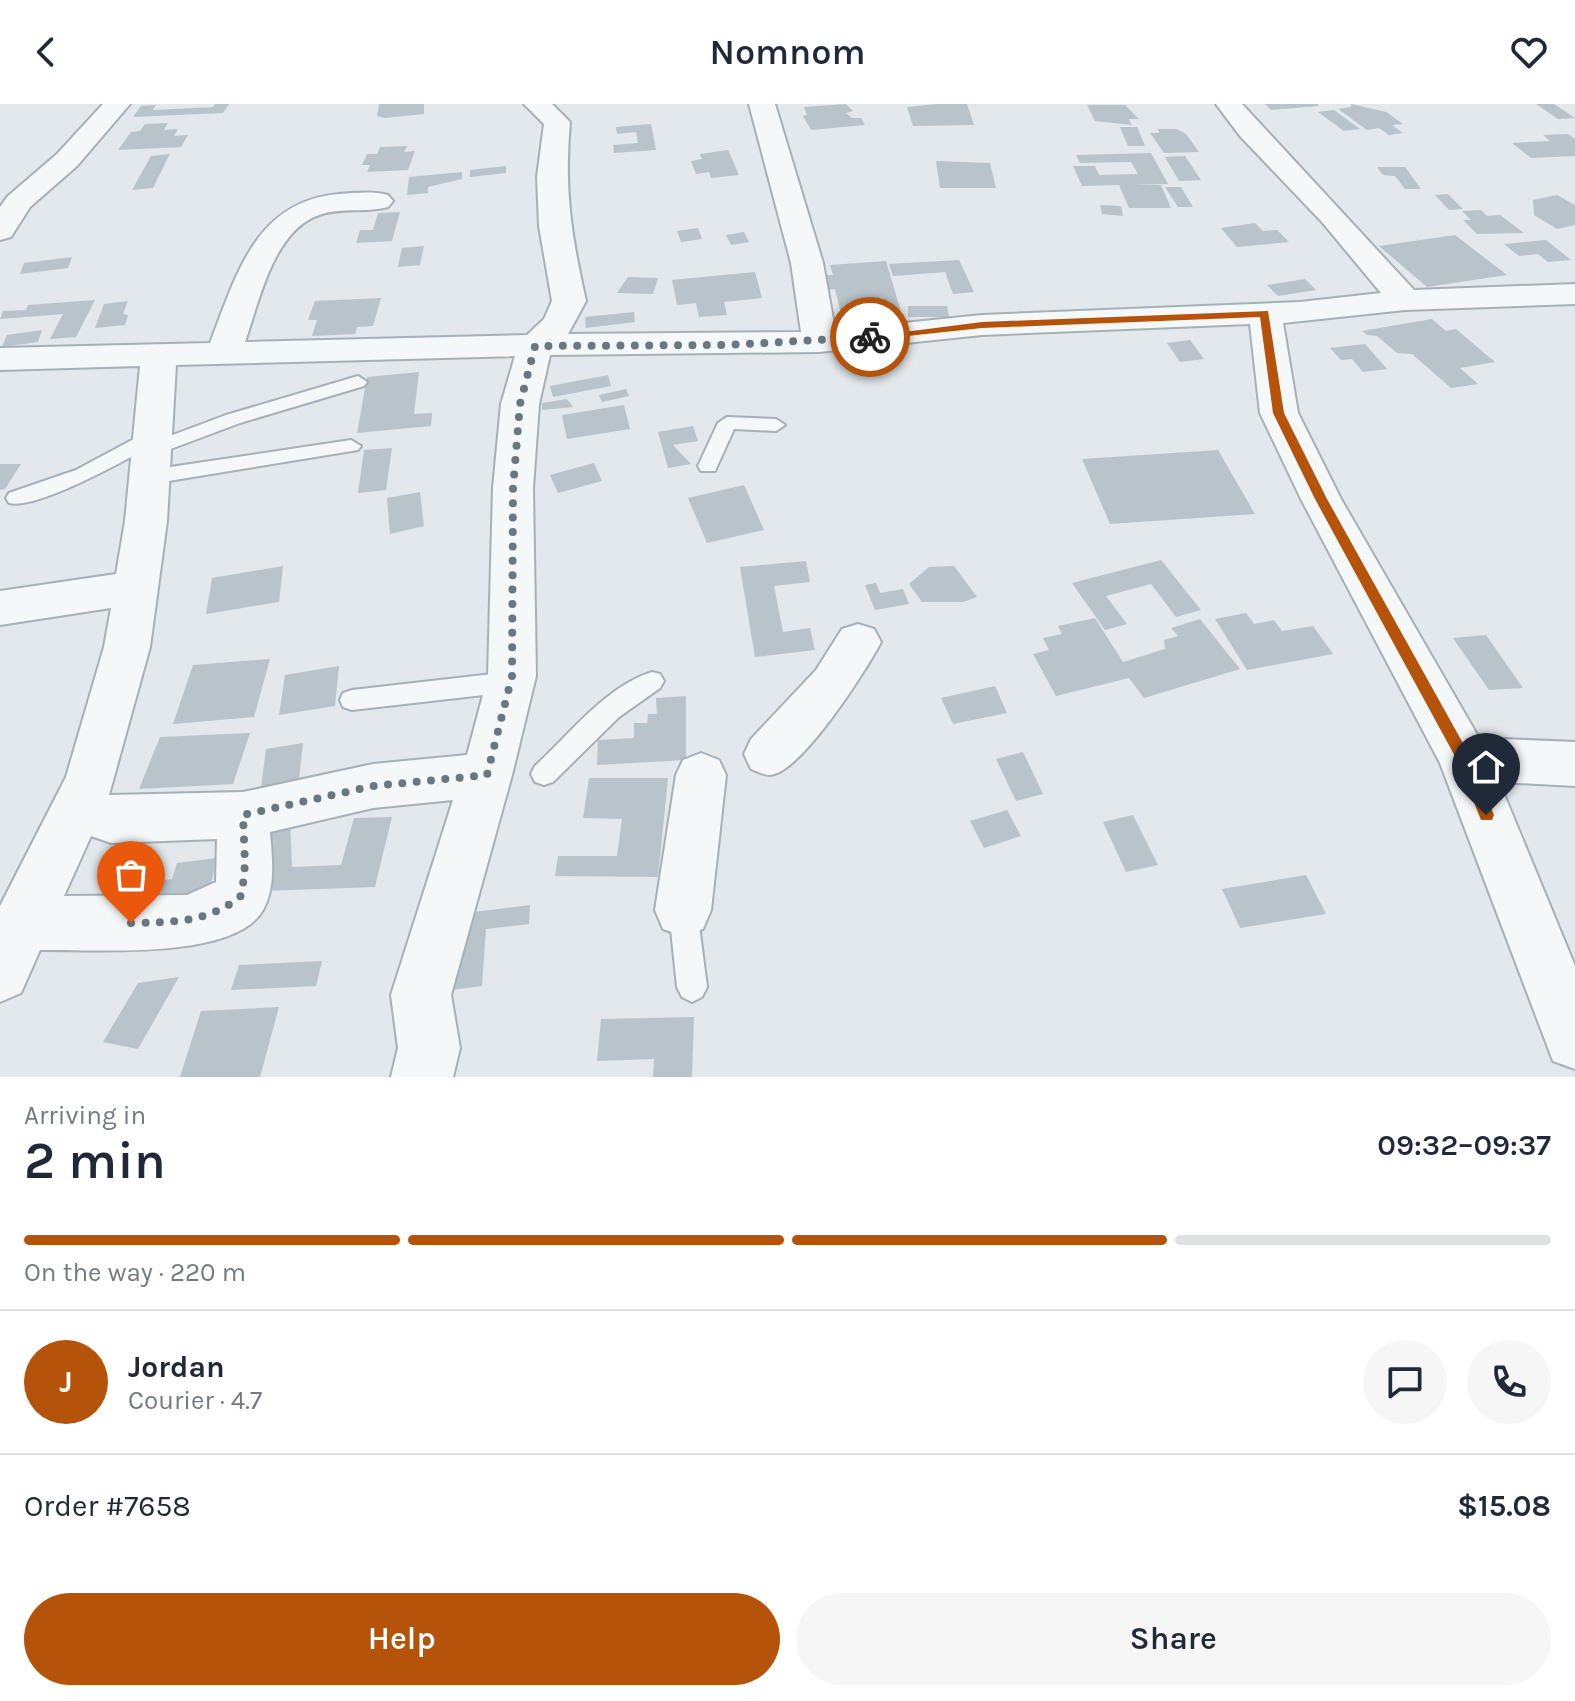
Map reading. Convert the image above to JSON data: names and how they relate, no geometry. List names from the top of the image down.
{
  "page": {
    "header": "Nomnom",
    "heading": ["2 min", "Arriving in", "09:32–09:37"],
    "panel": [
      "Jordan",
      "Courier · 4.7",
      "Order #7658",
      "$15.08"
    ],
    "bar": "On the way · 220 m",
    "round": "J",
    "buttons": ["Help", "Share"]
  }
}
